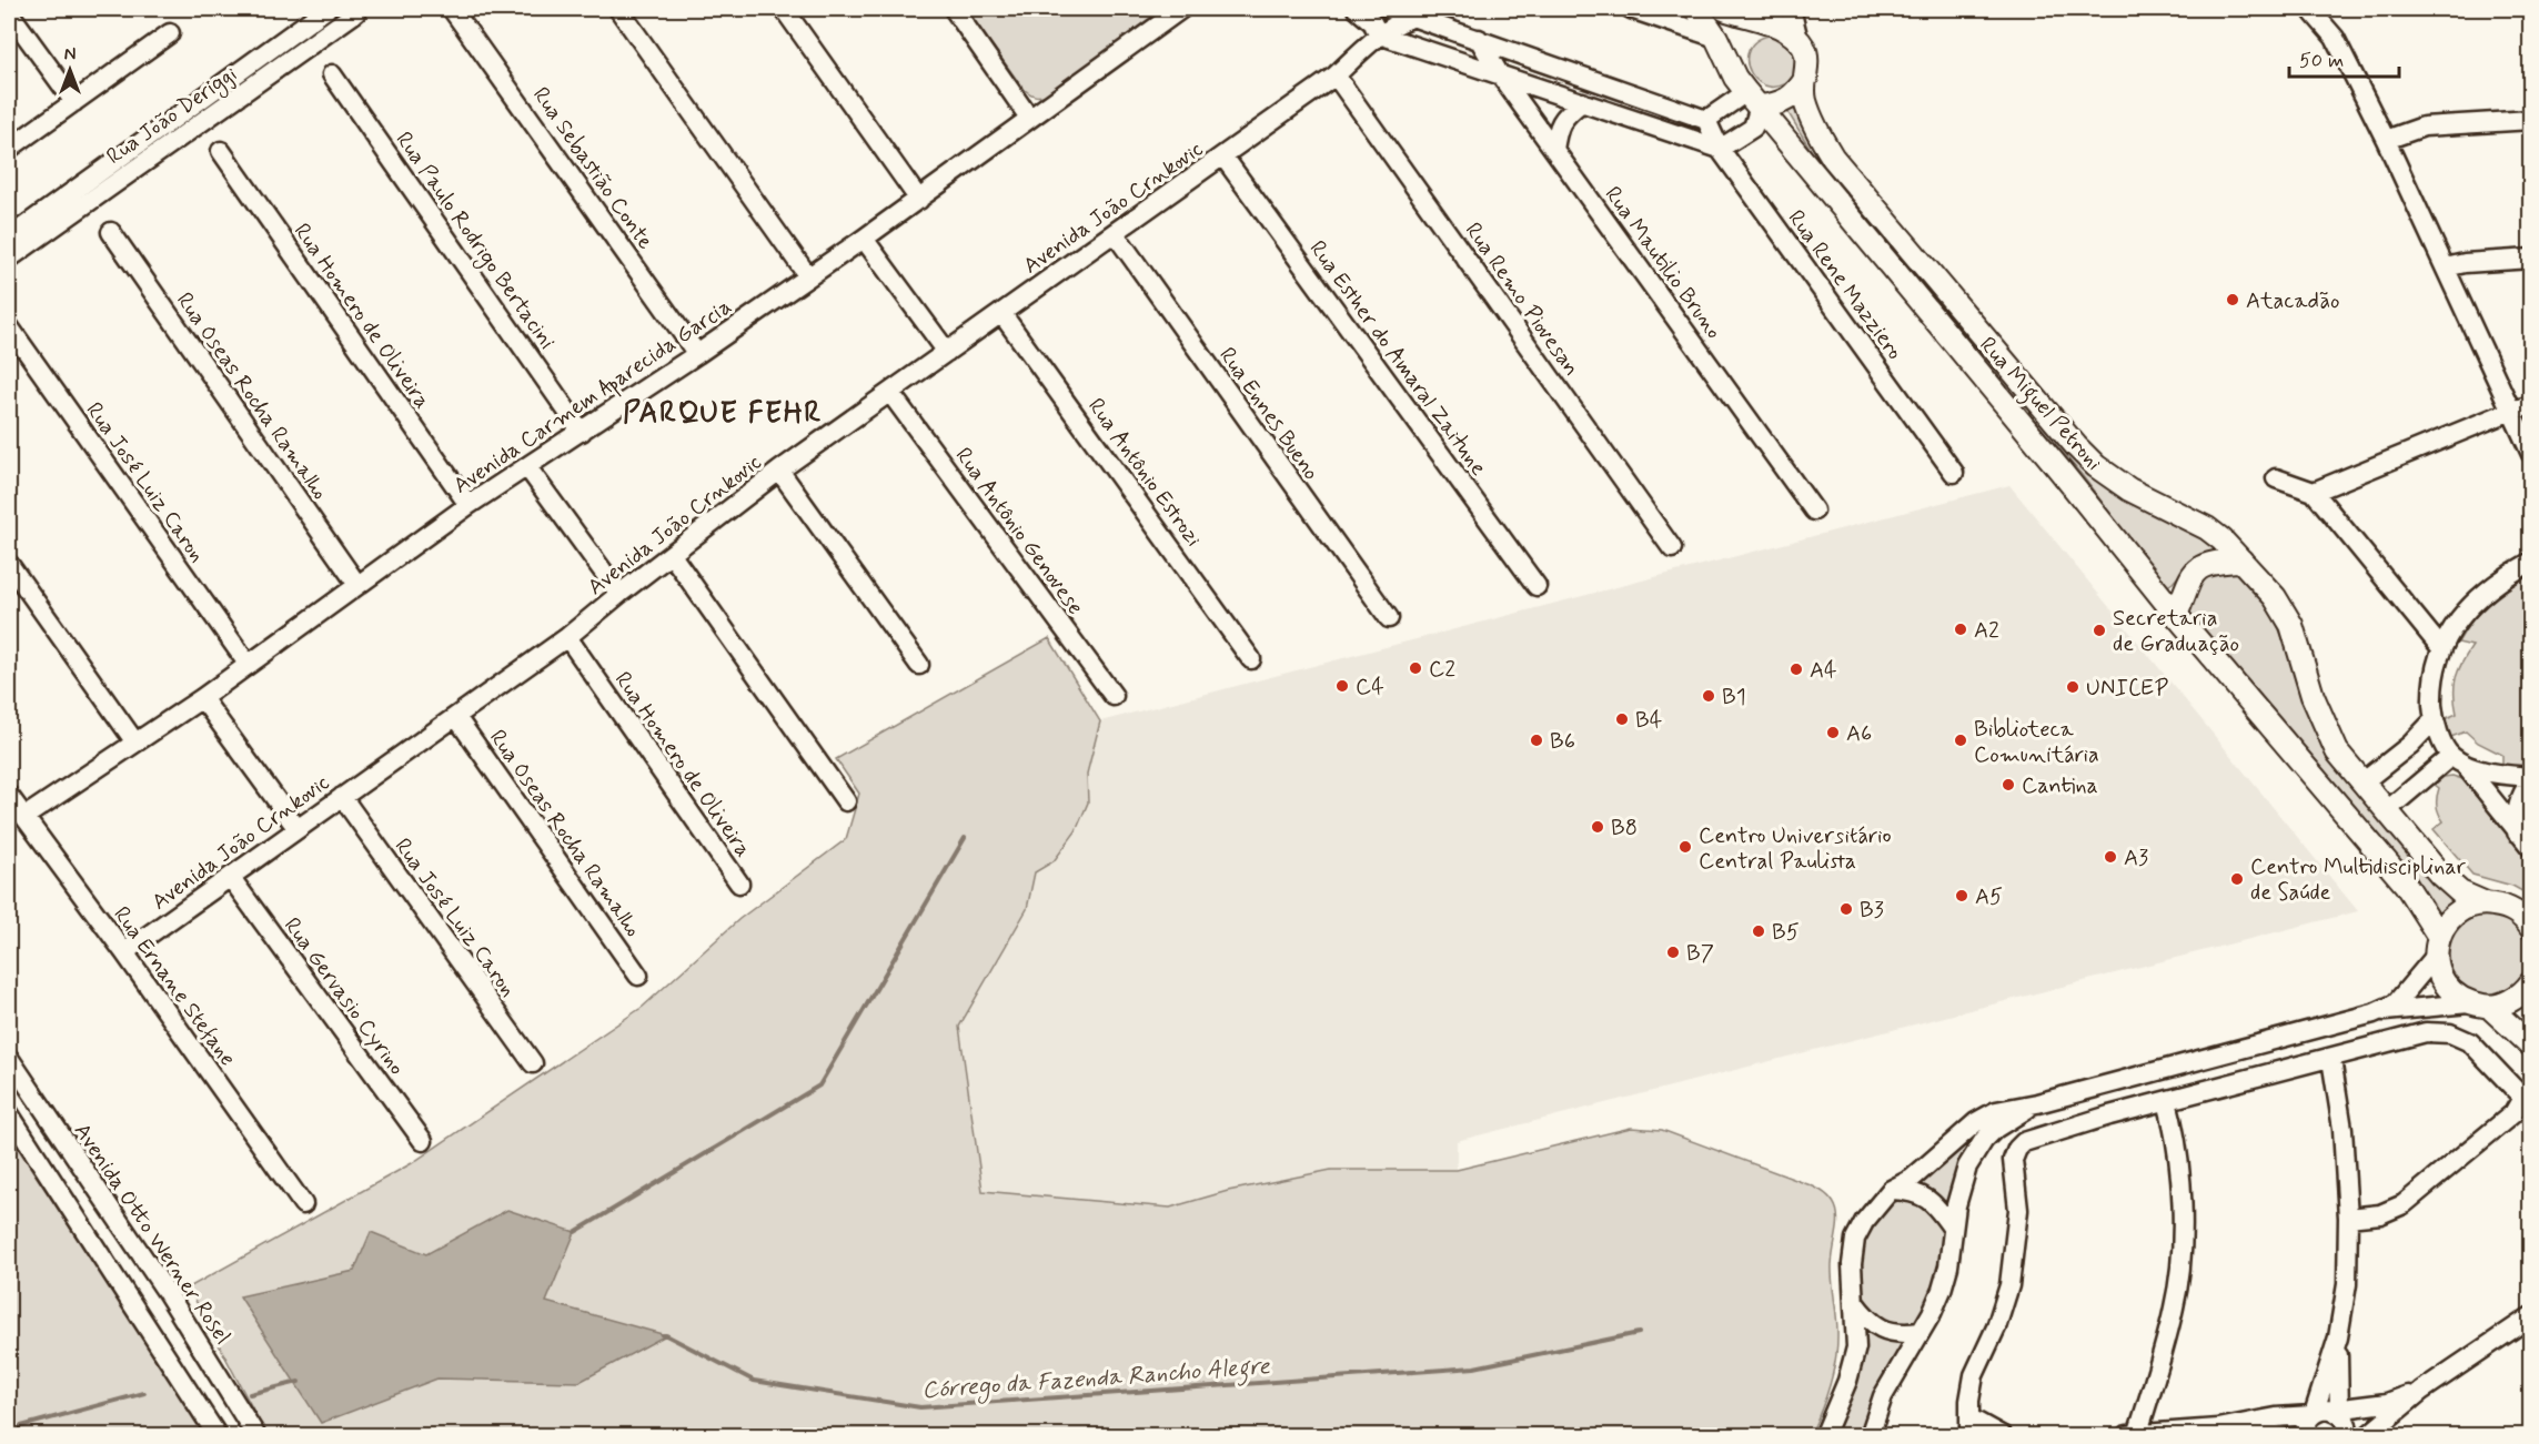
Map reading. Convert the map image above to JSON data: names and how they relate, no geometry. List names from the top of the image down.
{
  "streets": {
    "main road": ["Rua Miguel Petroni"],
    "street": [
      "Rua João Deriggi",
      "Rua Sebastião Conte",
      "Avenida João Crnkovic",
      "Rua Paulo Rodrigo Bertacini",
      "Rua Mautilio Bruno",
      "Rua Rene Mazziero",
      "Rua Remo Piovesan",
      "Rua Homero de Oliveira",
      "Rua Esther do Amaral Zaitune",
      "Rua Oseas Rocha Ramalho",
      "Avenida Carmem Aparecida Garcia",
      "Rua Ennes Bueno",
      "Rua Antônio Estrozi",
      "Rua José Luiz Caron",
      "Rua Antônio Genovese",
      "Rua Ernane Stefane",
      "Rua Gervasio Cyrino",
      "Avenida Otto Werner Rosel"
    ]
  },
  "crossings": [
    ["Rua Sebastião Conte", "Avenida Carmem Aparecida Garcia"],
    ["Avenida João Crnkovic", "Rua Remo Piovesan"],
    ["Avenida João Crnkovic", "Rua Homero de Oliveira"],
    ["Avenida João Crnkovic", "Rua Esther do Amaral Zaitune"],
    ["Avenida João Crnkovic", "Rua Oseas Rocha Ramalho"],
    ["Avenida João Crnkovic", "Rua Ennes Bueno"],
    ["Avenida João Crnkovic", "Rua Antônio Estrozi"],
    ["Avenida João Crnkovic", "Rua José Luiz Caron"],
    ["Avenida João Crnkovic", "Rua Antônio Genovese"],
    ["Avenida João Crnkovic", "Rua Ernane Stefane"],
    ["Avenida João Crnkovic", "Rua Gervasio Cyrino"],
    ["Rua Paulo Rodrigo Bertacini", "Avenida Carmem Aparecida Garcia"],
    ["Rua Homero de Oliveira", "Avenida Carmem Aparecida Garcia"],
    ["Rua Oseas Rocha Ramalho", "Avenida Carmem Aparecida Garcia"],
    ["Avenida Carmem Aparecida Garcia", "Rua José Luiz Caron"],
    ["Avenida Carmem Aparecida Garcia", "Rua Ernane Stefane"]
  ],
  "districts": ["PARQUE FEHR"],
  "water": ["Córrego da Fazenda Rancho Alegre"],
  "places": [
    "Atacadão",
    "A2",
    "Secretaria de Graduação",
    "C2",
    "A4",
    "C4",
    "UNICEP",
    "B1",
    "B4",
    "A6",
    "B6",
    "Biblioteca Comunitária",
    "Cantina",
    "B8",
    "Centro Universitário Central Paulista",
    "A3",
    "Centro Multidisciplinar de Saúde",
    "A5",
    "B3",
    "B5",
    "B7"
  ],
  "scale_bar": "50 m",
  "north": "top"
}
